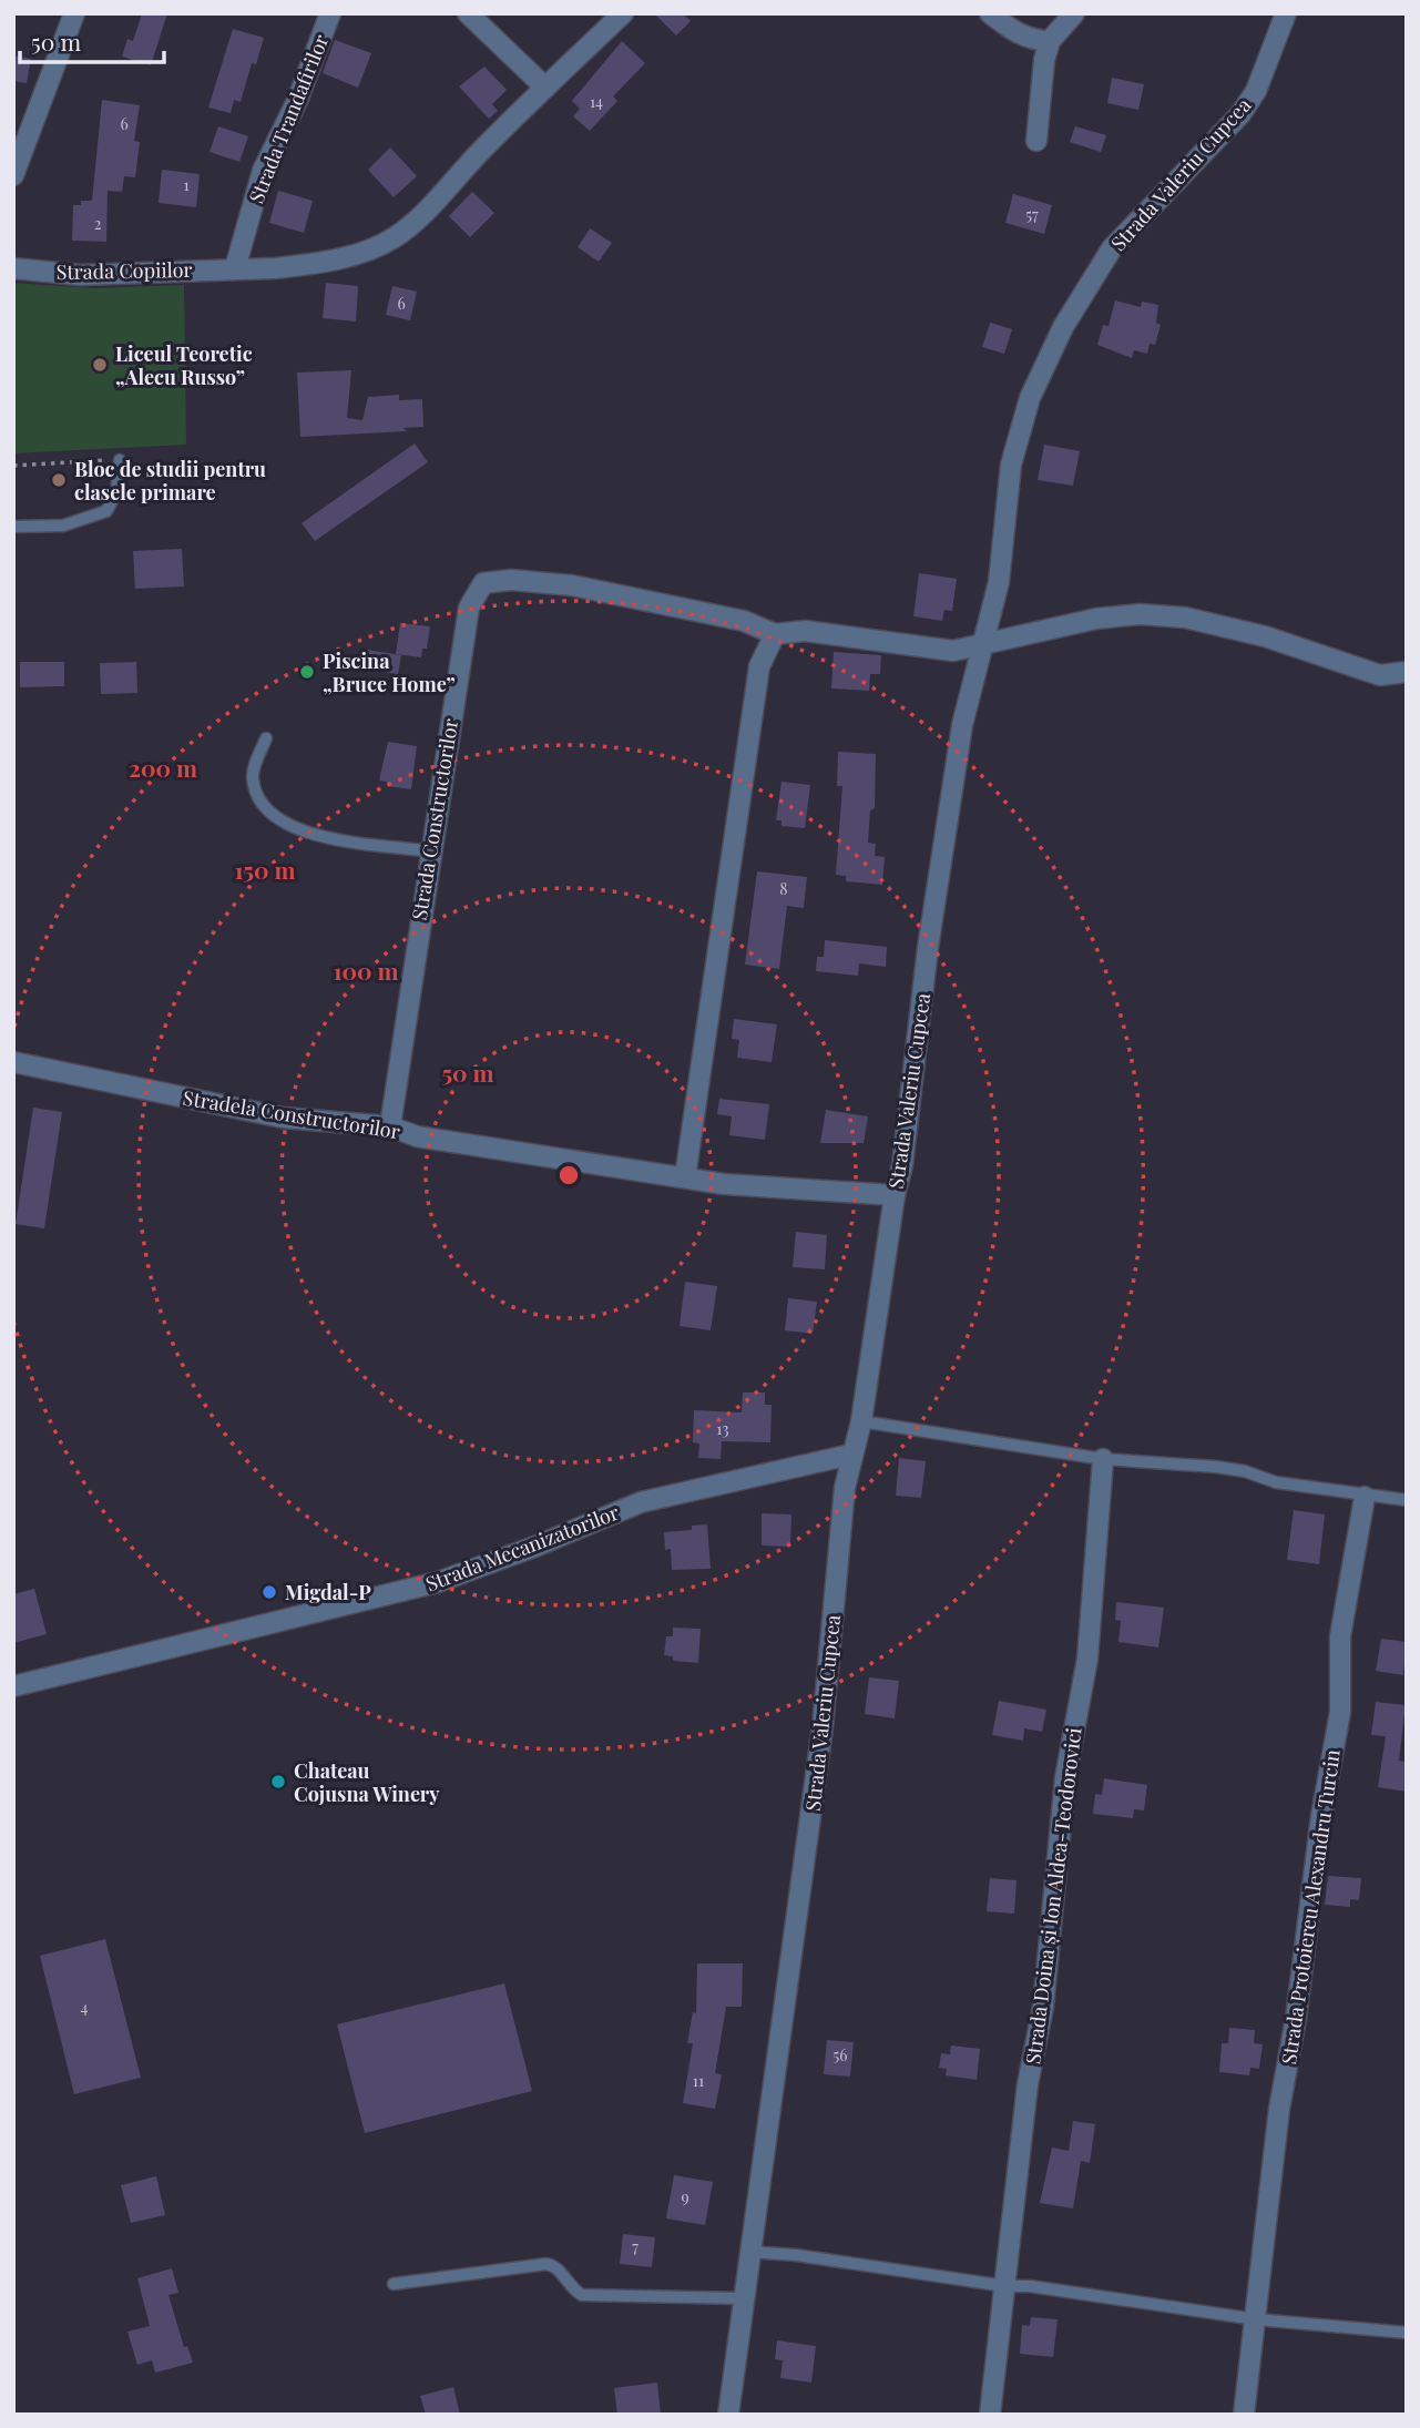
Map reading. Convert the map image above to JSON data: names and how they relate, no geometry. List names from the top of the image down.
{
  "streets": {
    "street": [
      "Strada Trandafirilor",
      "Strada Valeriu Cupcea",
      "Strada Copiilor",
      "Strada Constructorilor",
      "Stradela Constructorilor",
      "Strada Mecanizatorilor",
      "Strada Doina și Ion Aldea-Teodorovici",
      "Strada Protoiereu Alexandru Turcin"
    ]
  },
  "crossings": [
    ["Strada Trandafirilor", "Strada Copiilor"],
    ["Strada Valeriu Cupcea", "Strada Constructorilor"],
    ["Strada Valeriu Cupcea", "Stradela Constructorilor"],
    ["Strada Valeriu Cupcea", "Strada Mecanizatorilor"],
    ["Strada Constructorilor", "Stradela Constructorilor"]
  ],
  "places": [
    "Liceul Teoretic „Alecu Russo”",
    "Bloc de studii pentru clasele primare",
    "Piscina „Bruce Home”",
    "Migdal-P",
    "Chateau Cojusna Winery"
  ],
  "house_numbers": [
    "14",
    "6",
    "1",
    "57",
    "2",
    "6",
    "8",
    "13",
    "4",
    "56",
    "11",
    "9",
    "7"
  ],
  "scale_bar": "50 m",
  "rings": [
    "200 m",
    "150 m",
    "100 m",
    "50 m"
  ]
}
